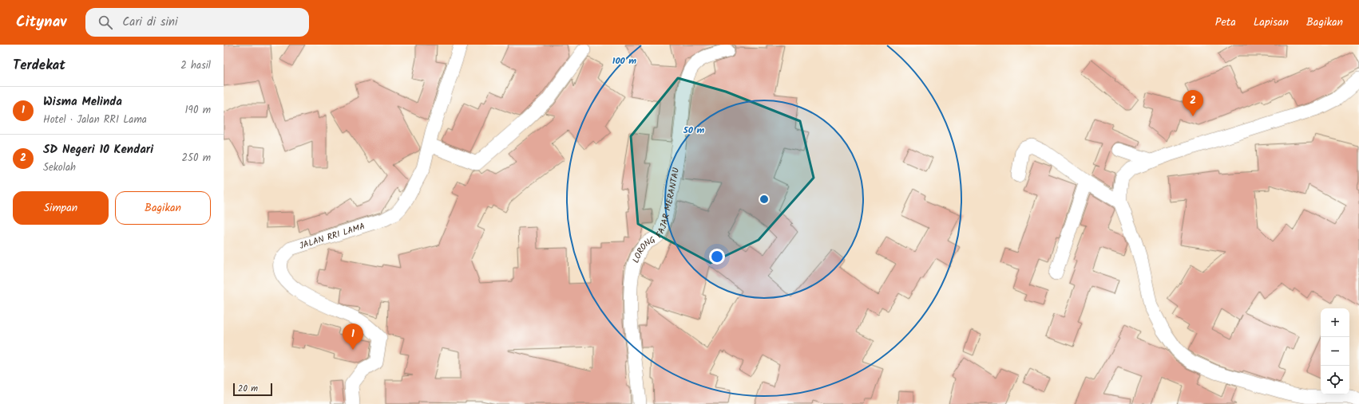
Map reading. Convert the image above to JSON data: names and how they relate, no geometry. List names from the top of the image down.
{
  "streets": {
    "street": ["LORONG FAJAR MERANTAU", "JALAN RRI LAMA"]
  },
  "scale_bar": "20 m",
  "page": {
    "header": "Citynav",
    "search": "Cari di sini",
    "nav": ["Peta", "Lapisan", "Bagikan"],
    "heading": ["Terdekat", "2 hasil"],
    "list": [
      {
        "mark": "1",
        "name": "Wisma Melinda",
        "note": "Hotel · Jalan RRI Lama",
        "value": "190 m"
      },
      {
        "mark": "2",
        "name": "SD Negeri 10 Kendari",
        "note": "Sekolah",
        "value": "250 m"
      }
    ],
    "pins": ["2", "1"],
    "buttons": ["Simpan", "Bagikan"],
    "map_buttons": ["+", "−"],
    "scale": "20 m"
  },
  "rings": ["100 m", "50 m"]
}
